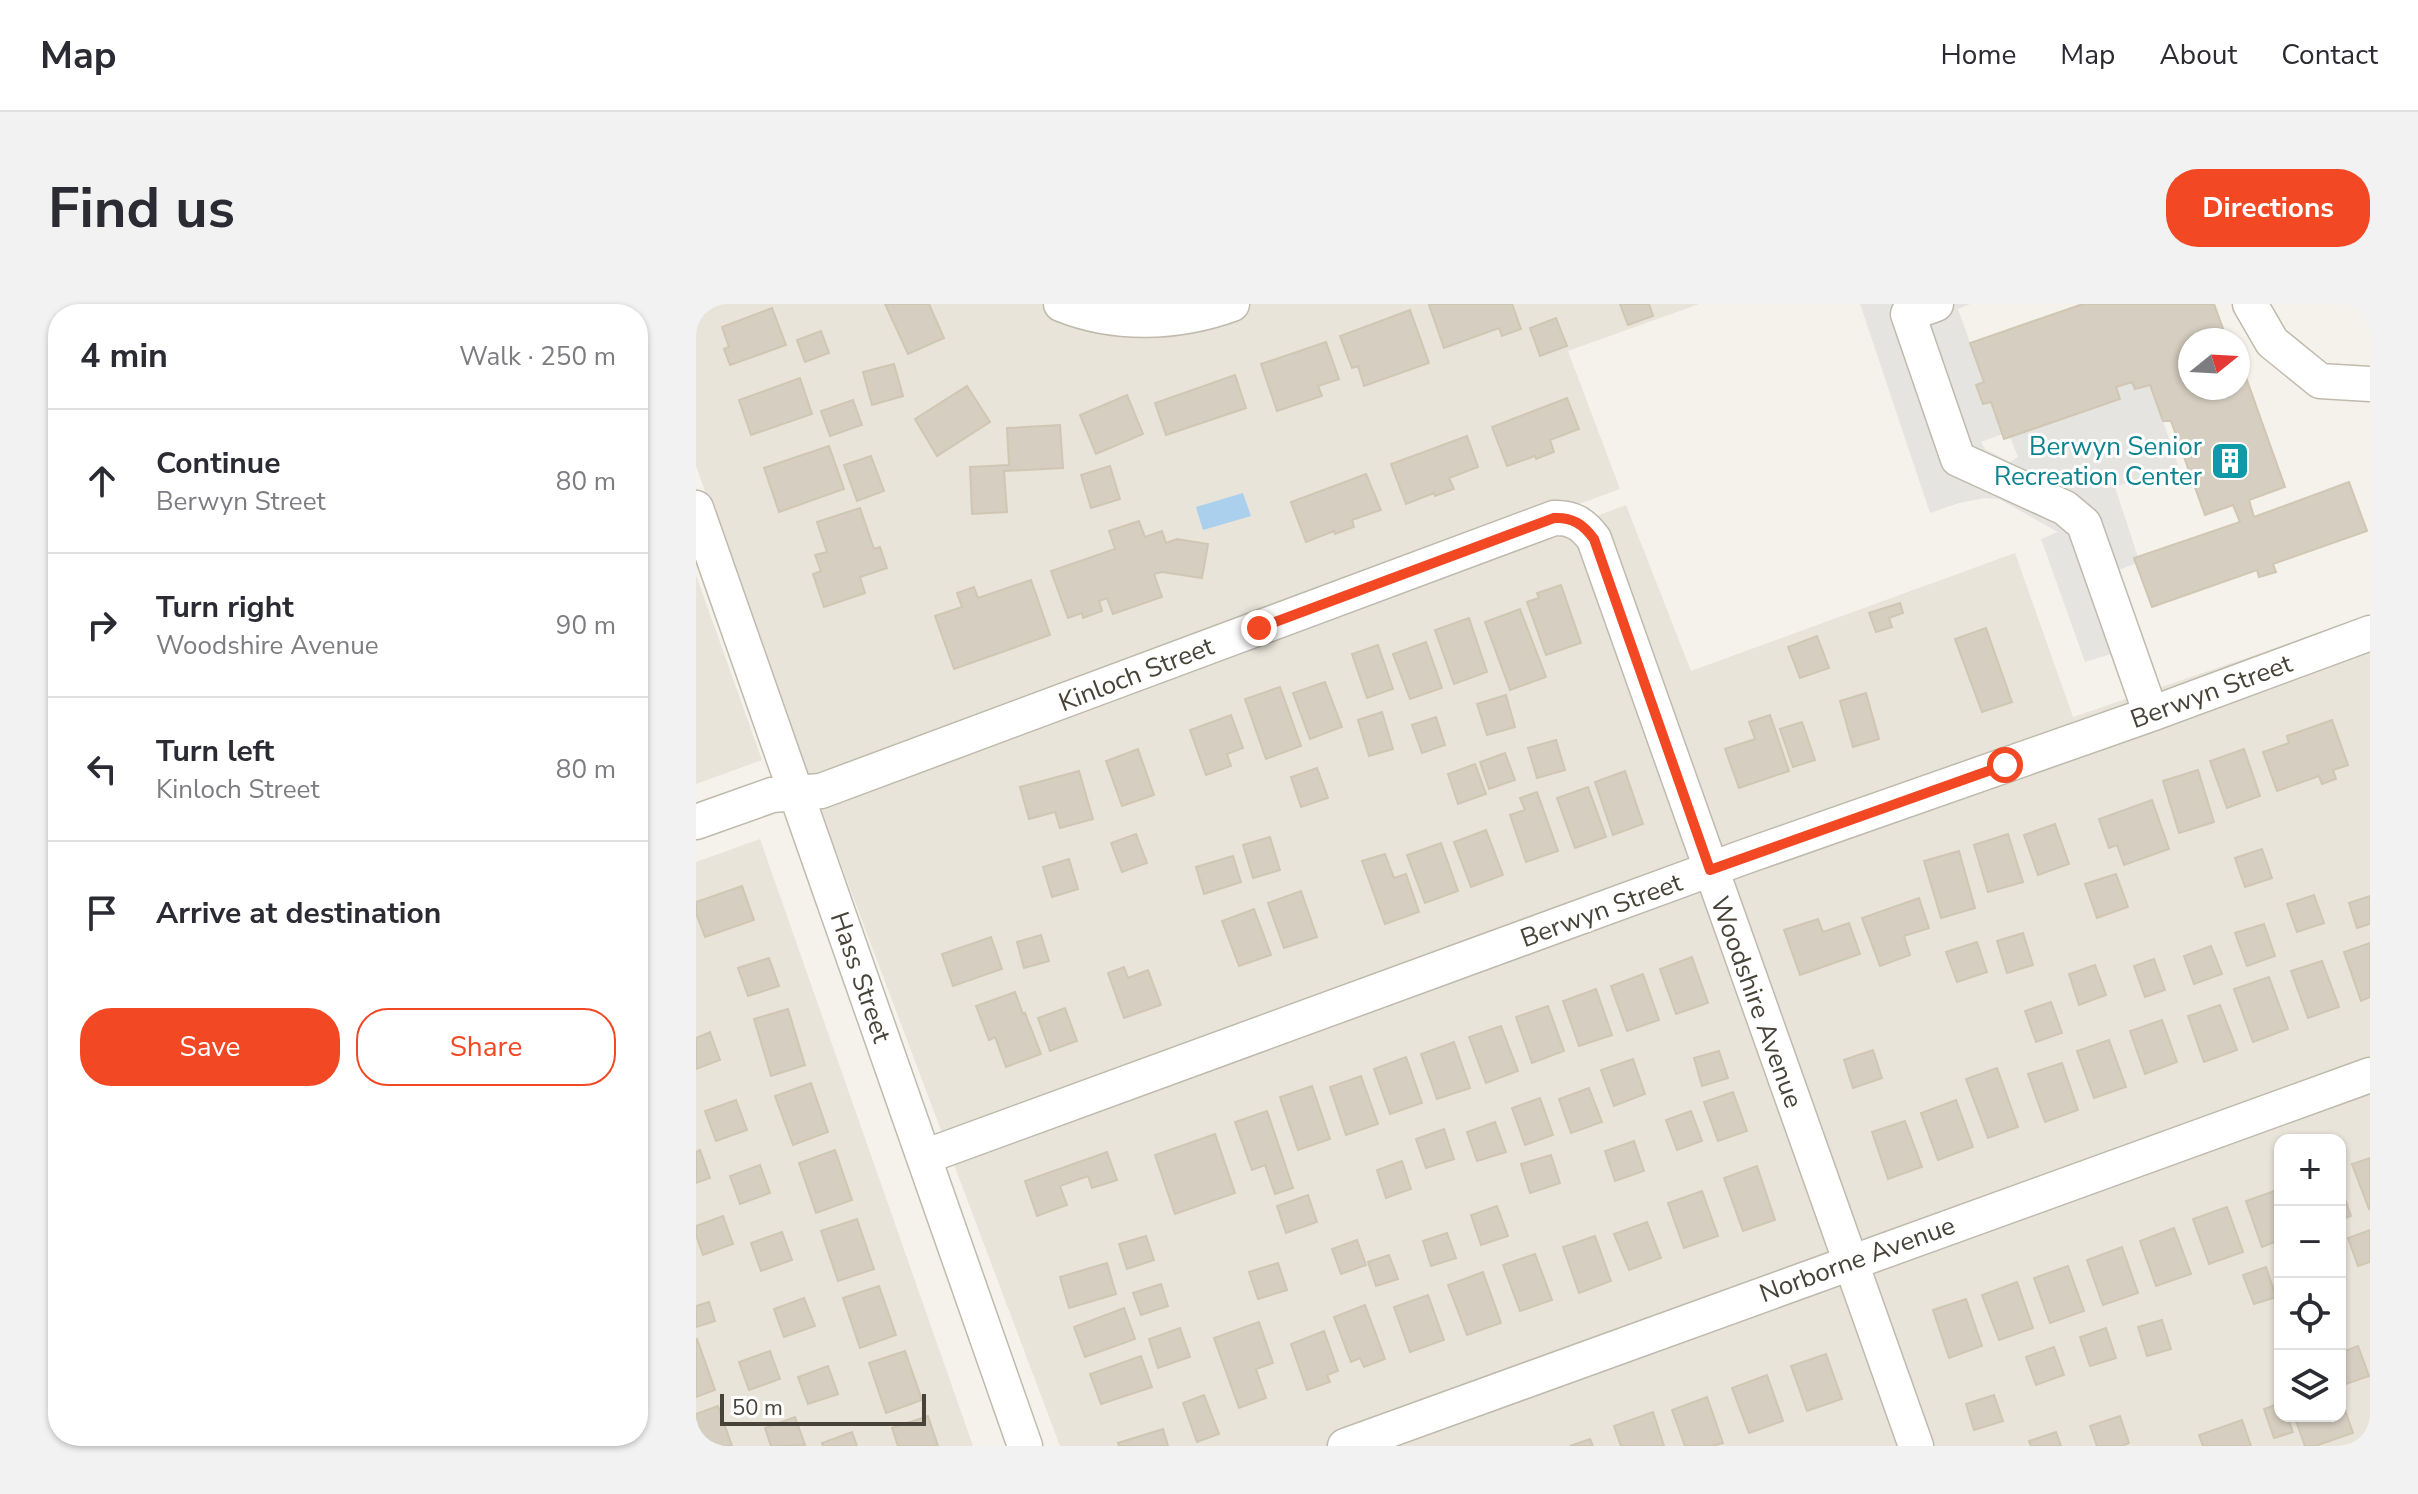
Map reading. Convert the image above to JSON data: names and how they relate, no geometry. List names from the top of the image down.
{
  "streets": {
    "street": [
      "Kinloch Street",
      "Berwyn Street",
      "Hass Street",
      "Woodshire Avenue",
      "Norborne Avenue"
    ]
  },
  "crossings": [
    ["Kinloch Street", "Hass Street"],
    ["Kinloch Street", "Woodshire Avenue"],
    ["Berwyn Street", "Hass Street"],
    ["Berwyn Street", "Woodshire Avenue"],
    ["Woodshire Avenue", "Norborne Avenue"]
  ],
  "places": {
    "building": ["Berwyn Senior Recreation Center"]
  },
  "scale_bar": "50 m",
  "north": "right",
  "page": {
    "header": "Map",
    "nav": [
      "Home",
      "Map",
      "About",
      "Contact"
    ],
    "buttons": [
      "Directions",
      ["Save", "Share"]
    ],
    "title": "Find us",
    "heading": ["4 min", "Walk · 250 m"],
    "list": [
      ["Continue", "Berwyn Street", "80 m"],
      ["Turn right", "Woodshire Avenue", "90 m"],
      ["Turn left", "Kinloch Street", "80 m"],
      "Arrive at destination"
    ],
    "map_buttons": ["+", "−"],
    "scale": "50 m"
  }
}
